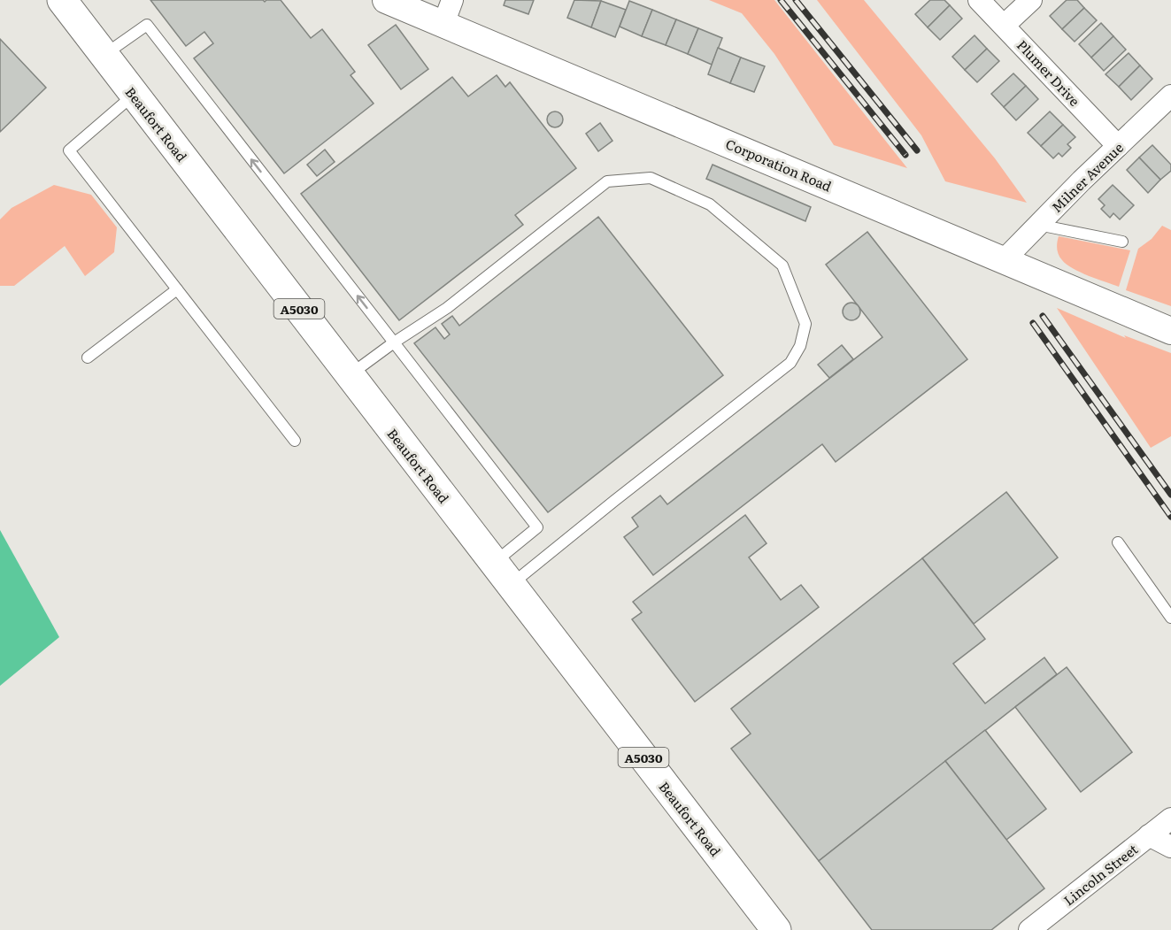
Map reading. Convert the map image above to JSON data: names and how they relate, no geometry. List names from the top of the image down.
{
  "streets": {
    "main road": ["Beaufort Road", "A5030"],
    "street": [
      "Plumer Drive",
      "Corporation Road",
      "Milner Avenue",
      "Lincoln Street"
    ]
  },
  "crossings": [
    ["Plumer Drive", "Milner Avenue"],
    ["Corporation Road", "Milner Avenue"]
  ]
}
